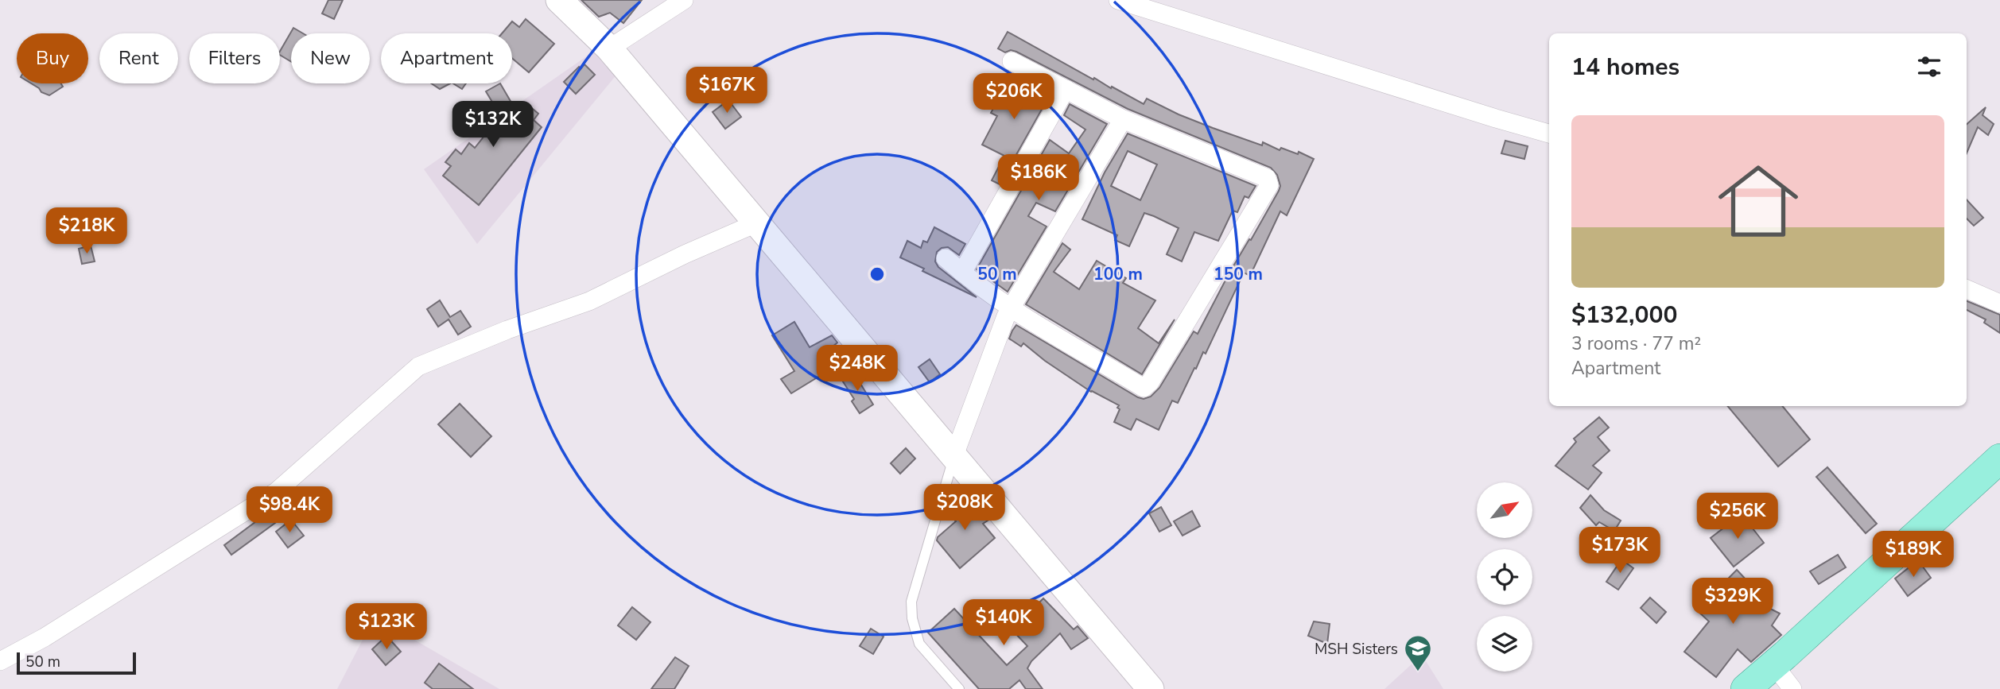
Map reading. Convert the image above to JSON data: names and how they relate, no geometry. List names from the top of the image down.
{
  "places": {
    "school or university": ["MSH Sisters"]
  },
  "scale_bar": "50 m",
  "north": "top right",
  "page": {
    "chip": [
      "Buy",
      "Rent",
      "Filters",
      "New",
      "Apartment"
    ],
    "heading": "14 homes",
    "price": [
      "$167K",
      "$206K",
      "$132K",
      "$186K",
      "$218K",
      "$248K",
      "$208K",
      "$98.4K",
      "$256K",
      "$173K",
      "$189K",
      "$329K",
      "$140K",
      "$123K"
    ],
    "list": [
      {
        "name": "$132,000",
        "note": "3 rooms · 77 m² · Apartment"
      }
    ],
    "scale": "50 m"
  },
  "rings": ["50 m", "100 m", "150 m"]
}
